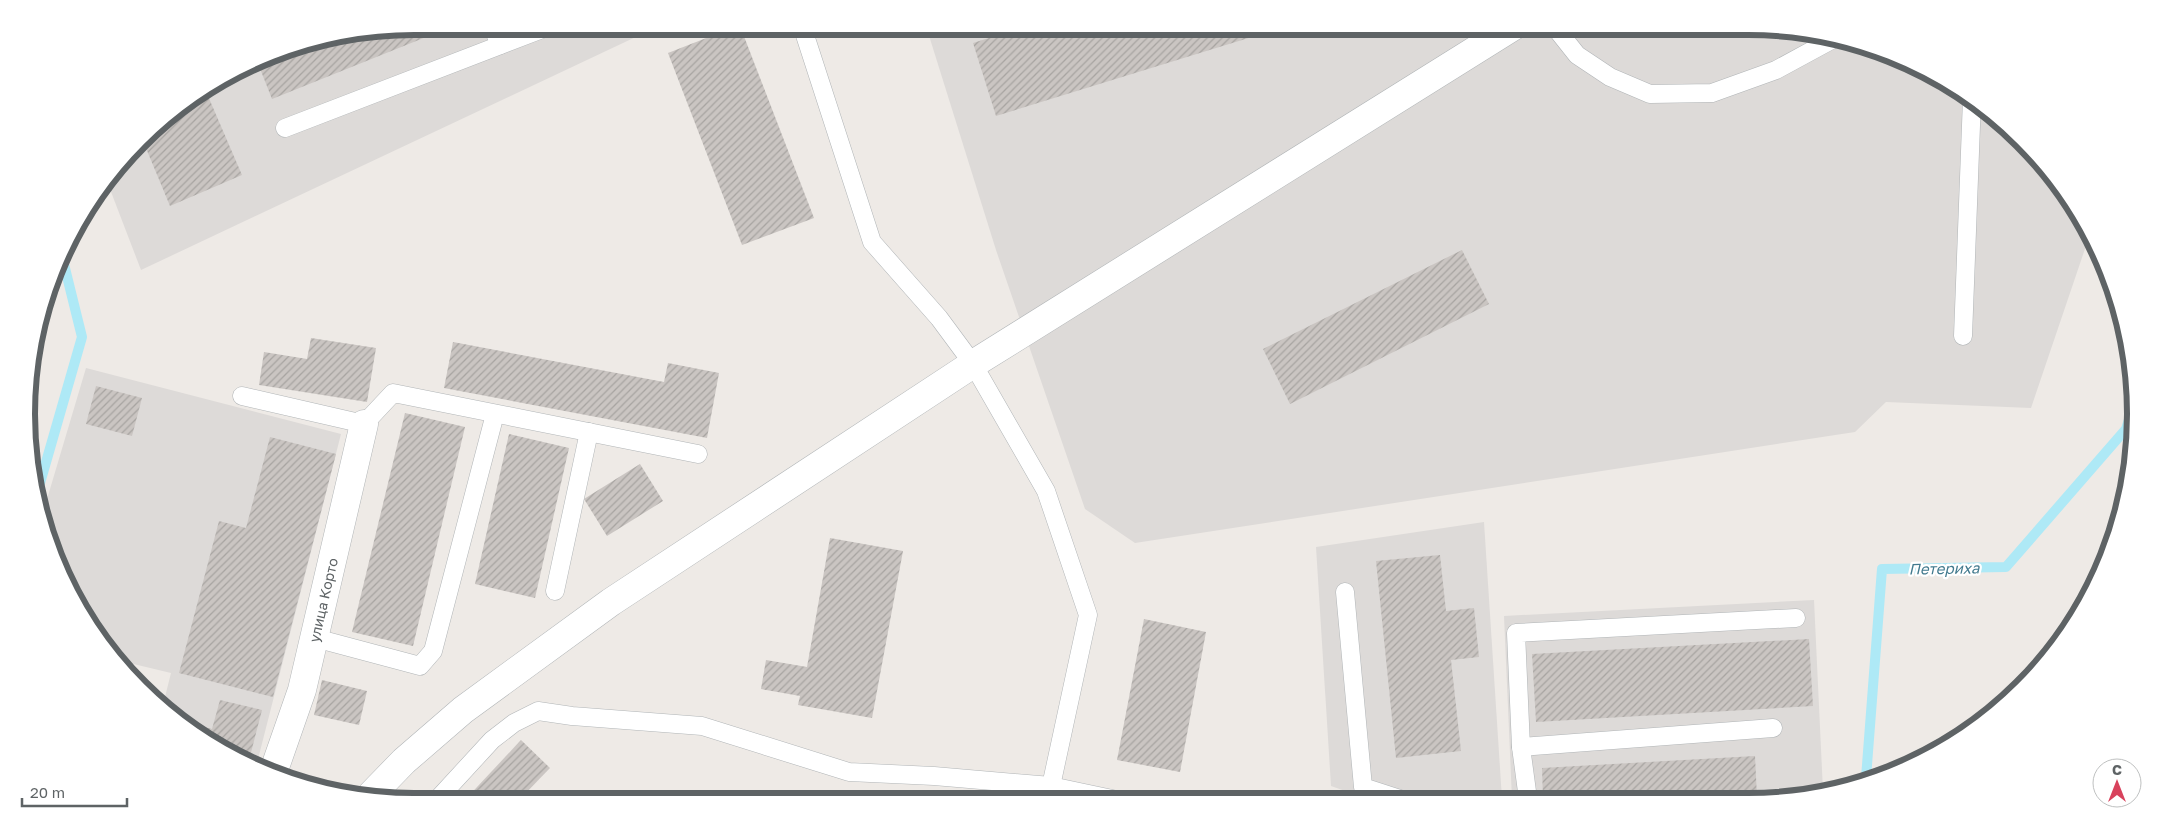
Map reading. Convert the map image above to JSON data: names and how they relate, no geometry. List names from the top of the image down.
{
  "streets": {
    "street": ["улица Корто"]
  },
  "water": ["Петериха"],
  "scale_bar": "20 m",
  "north": "top"
}
